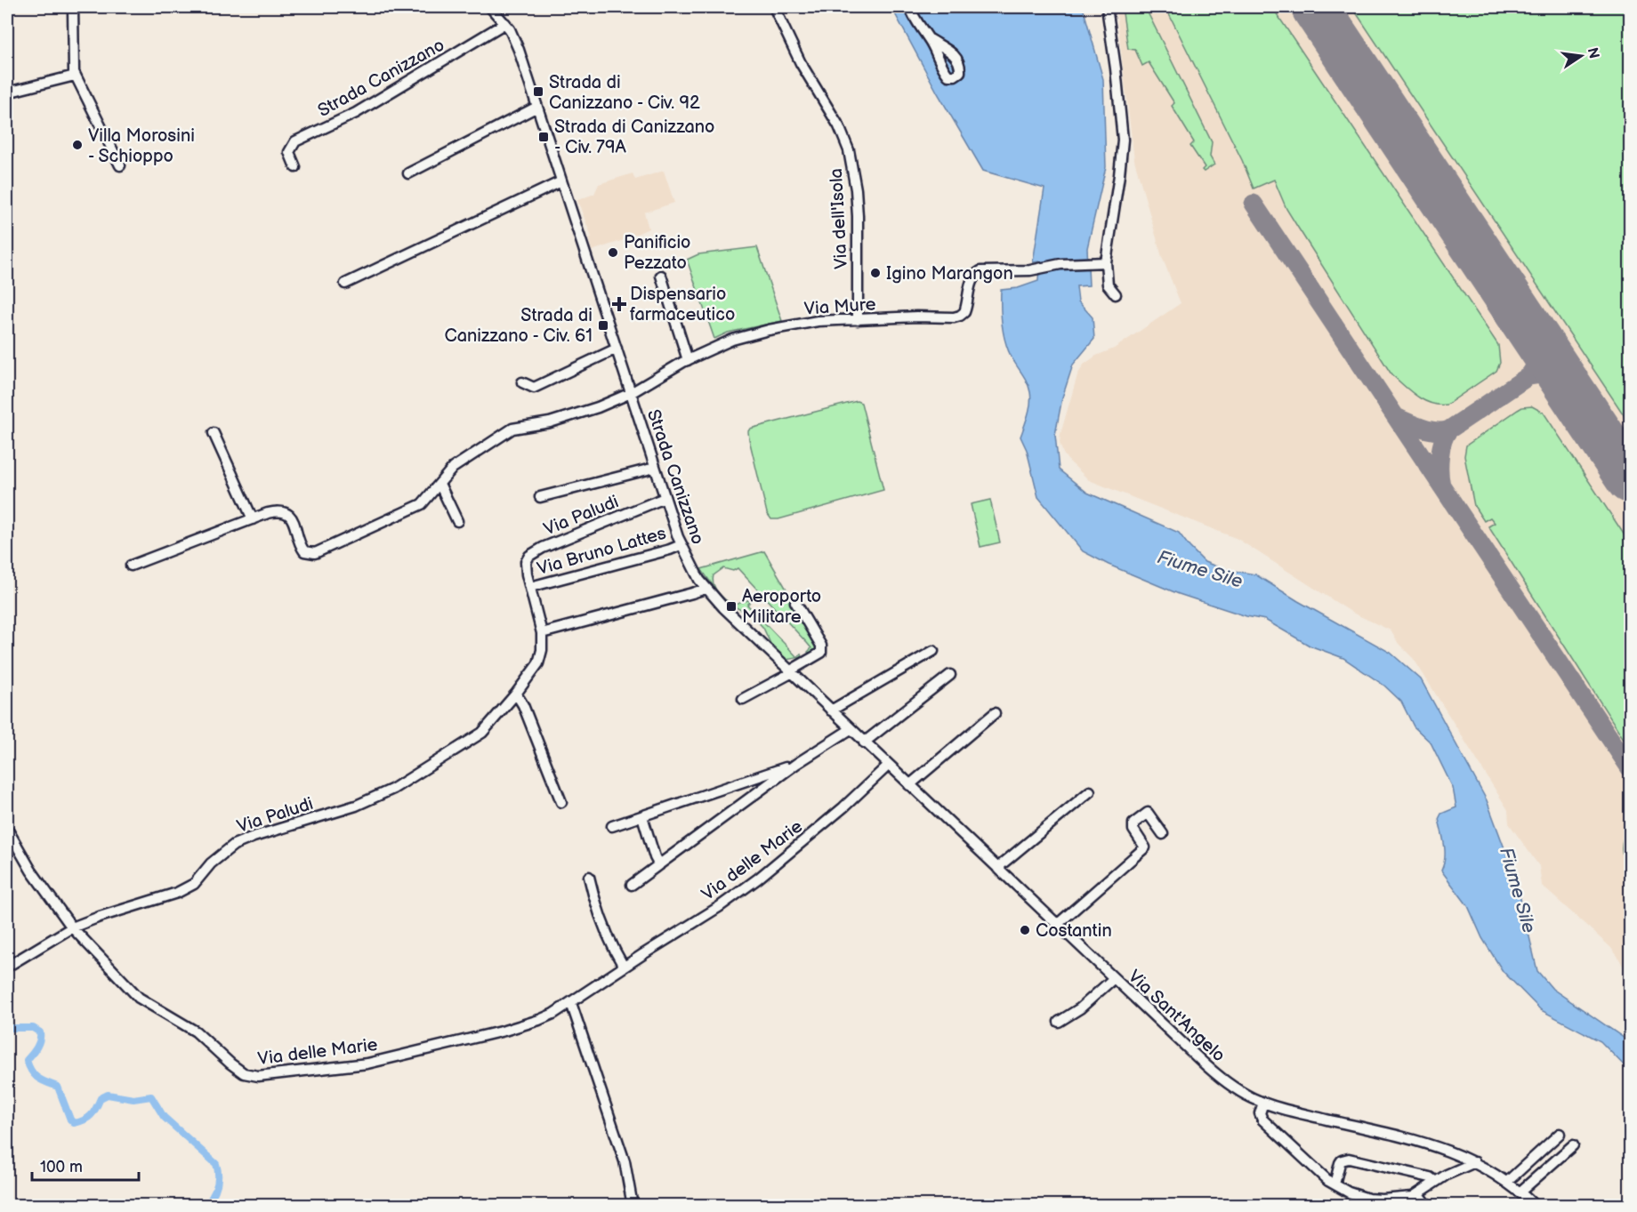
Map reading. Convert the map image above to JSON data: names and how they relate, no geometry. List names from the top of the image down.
{
  "streets": {
    "street": [
      "Strada Canizzano",
      "Via dell'Isola",
      "Via Mure",
      "Via Paludi",
      "Via Bruno Lattes",
      "Via delle Marie",
      "Via Sant'Angelo"
    ]
  },
  "crossings": [
    ["Strada Canizzano", "Via Mure"],
    ["Strada Canizzano", "Via Paludi"],
    ["Strada Canizzano", "Via Bruno Lattes"],
    ["Strada Canizzano", "Via delle Marie"],
    ["Strada Canizzano", "Via Sant'Angelo"],
    ["Via dell'Isola", "Via Mure"],
    ["Via Paludi", "Via Bruno Lattes"],
    ["Via Paludi", "Via delle Marie"],
    ["Via delle Marie", "Via Sant'Angelo"]
  ],
  "water": ["Fiume Sile"],
  "places": {
    "transit": [
      "Strada di Canizzano - Civ. 92",
      "Strada di Canizzano - Civ. 79A",
      "Strada di Canizzano - Civ. 61",
      "Aeroporto Militare"
    ],
    "other": [
      "Villa Morosini - Schioppo",
      "Panificio Pezzato",
      "Igino Marangon",
      "Costantin"
    ],
    "health": ["Dispensario farmaceutico"]
  },
  "scale_bar": "100 m",
  "north": "right"
}
